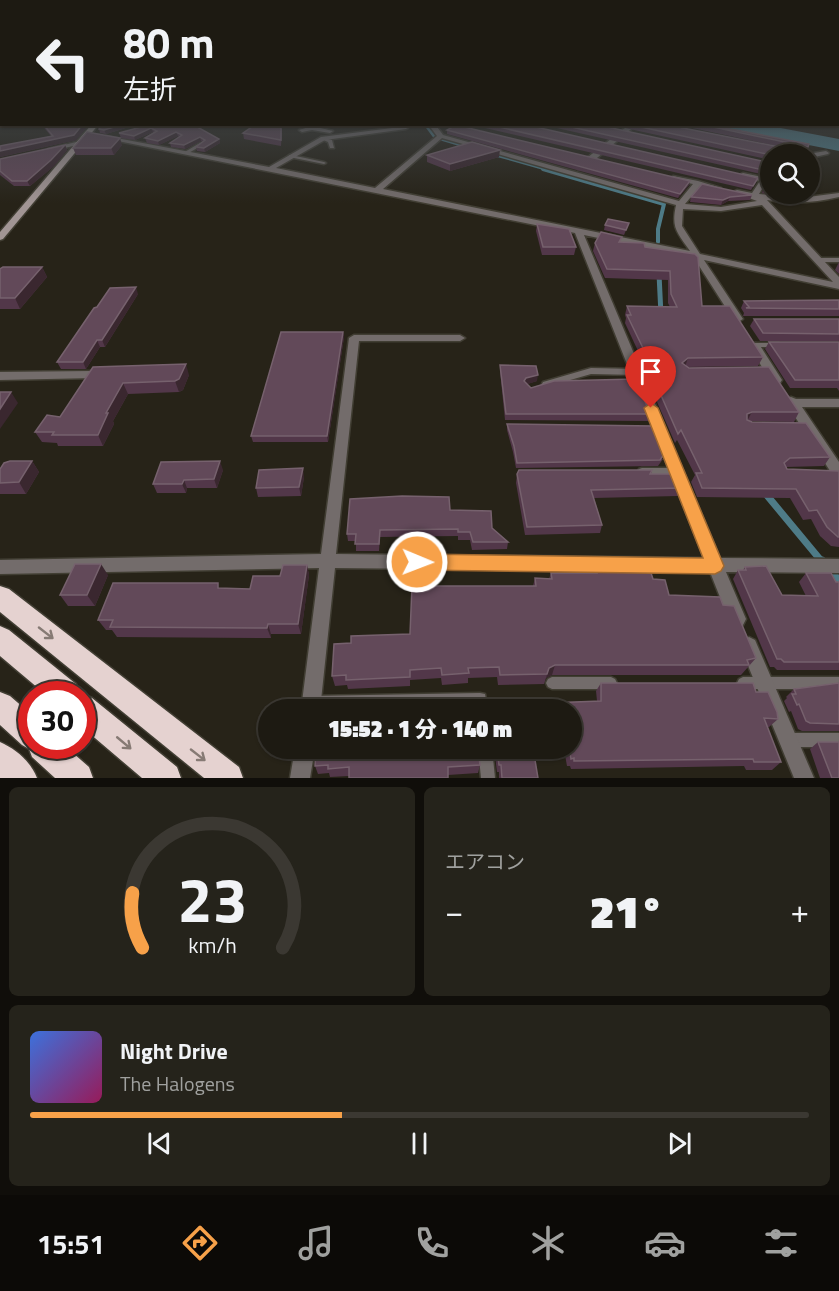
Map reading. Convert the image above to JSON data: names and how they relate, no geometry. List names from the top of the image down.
{
  "page": {
    "turn": ["80 m", "左折"],
    "limit": "30",
    "trip": "15:52 · 1 分 · 140 m",
    "tile": "エアコン",
    "heat": ["−", "21°", "+"],
    "song": ["Night Drive", "The Halogens"],
    "tabs": "15:51",
    "gauge": ["23", "km/h"]
  }
}
